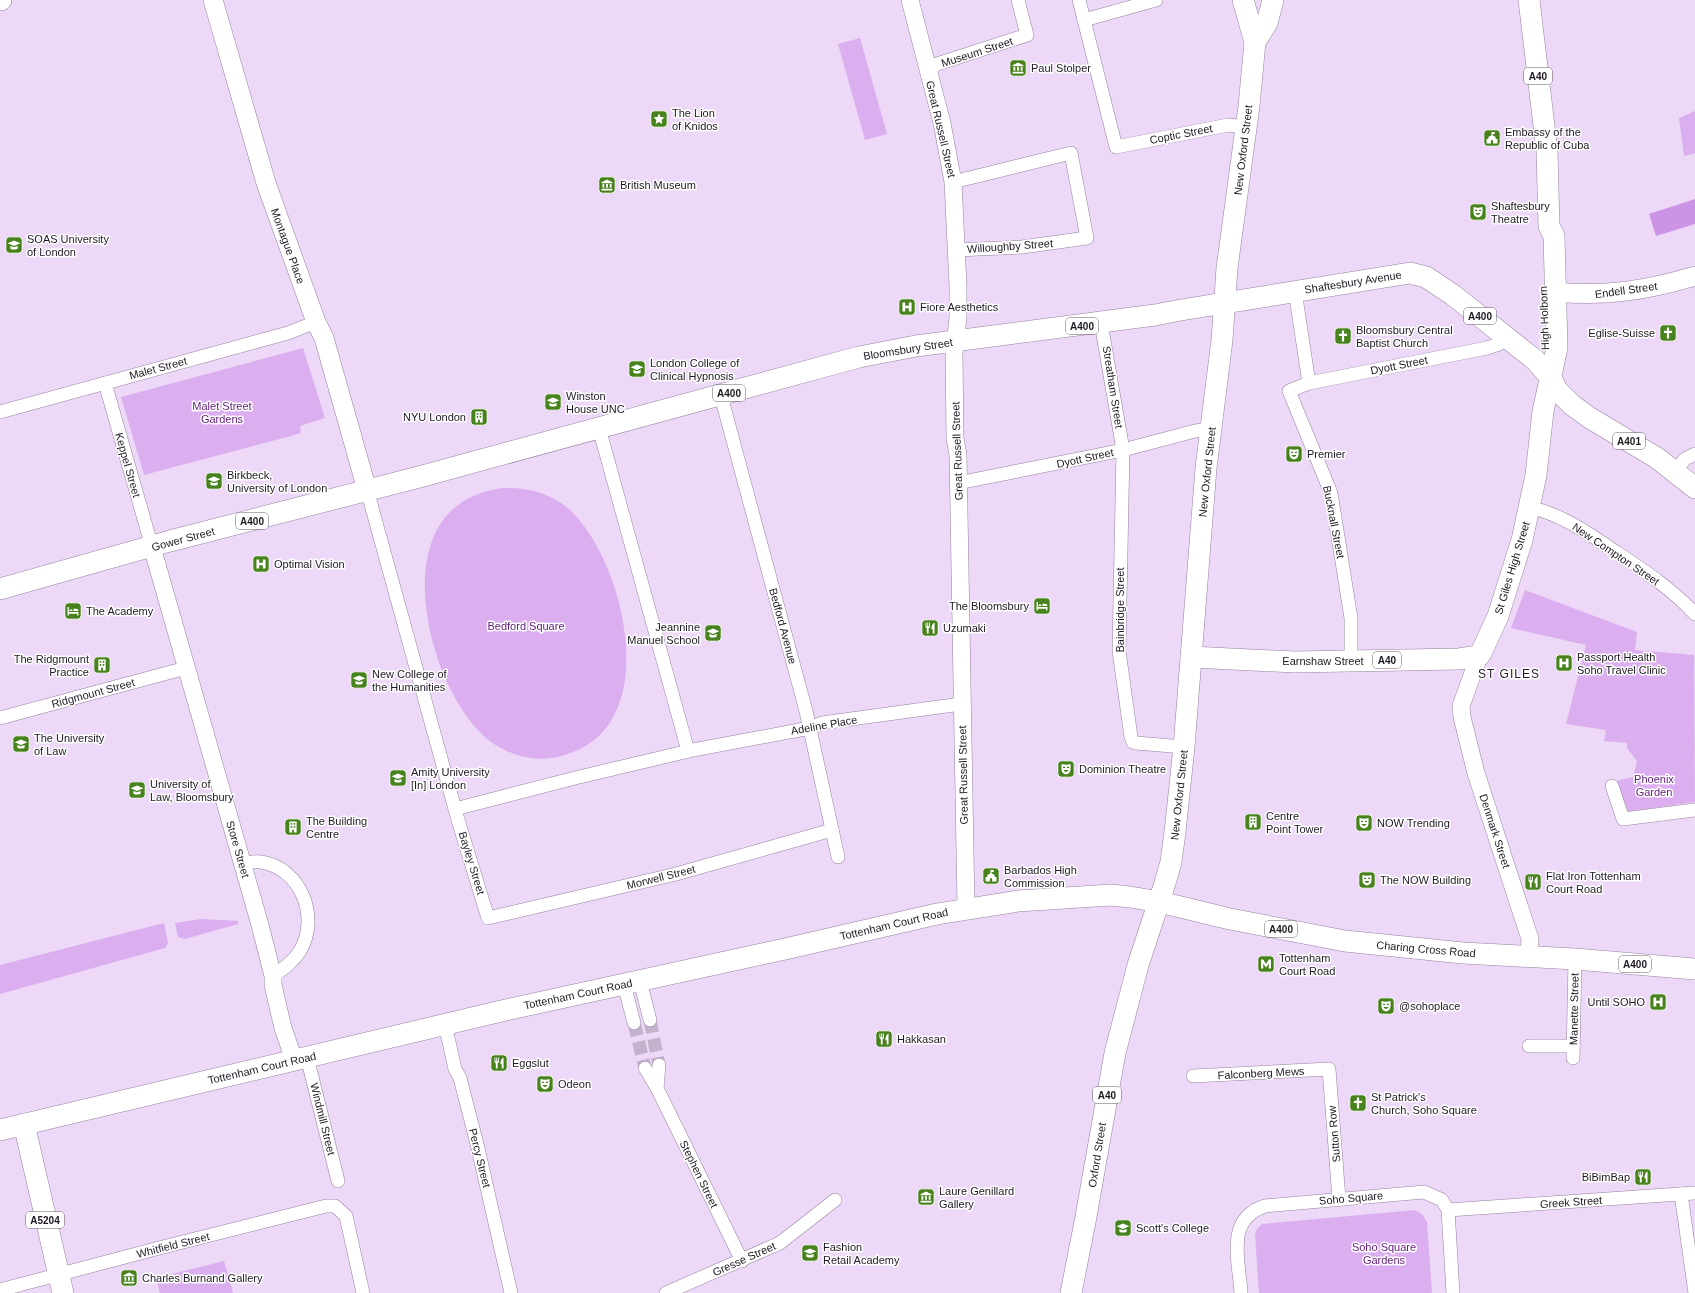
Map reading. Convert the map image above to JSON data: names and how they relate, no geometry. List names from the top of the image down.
{
  "streets": {
    "main road": [
      "A40",
      "New Oxford Street",
      "Montague Place",
      "Shaftesbury Avenue",
      "Endell Street",
      "A400",
      "High Holborn",
      "Bloomsbury Street",
      "A401",
      "Gower Street",
      "St Giles High Street",
      "Earnshaw Street",
      "Tottenham Court Road",
      "Charing Cross Road",
      "Oxford Street",
      "A5204"
    ],
    "street": [
      "Museum Street",
      "Great Russell Street",
      "Coptic Street",
      "Willoughby Street",
      "Dyott Street",
      "Malet Street",
      "Streatham Street",
      "Keppel Street",
      "Bucknall Street",
      "New Compton Street",
      "Bainbridge Street",
      "Bedford Avenue",
      "Ridgmount Street",
      "Adeline Place",
      "Denmark Street",
      "Store Street",
      "Bayley Street",
      "Morwell Street",
      "Manette Street",
      "Falconberg Mews",
      "Windmill Street",
      "Sutton Row",
      "Percy Street",
      "Stephen Street",
      "Soho Square",
      "Greek Street",
      "Whitfield Street",
      "Gresse Street"
    ]
  },
  "crossings": [
    ["Museum Street", "Great Russell Street"],
    ["A40", "New Oxford Street"],
    ["Great Russell Street", "Willoughby Street"],
    ["Great Russell Street", "Bloomsbury Street"],
    ["Great Russell Street", "Dyott Street"],
    ["Great Russell Street", "Adeline Place"],
    ["Great Russell Street", "Tottenham Court Road"],
    ["Coptic Street", "New Oxford Street"],
    ["New Oxford Street", "Shaftesbury Avenue"],
    ["New Oxford Street", "Bloomsbury Street"],
    ["New Oxford Street", "Dyott Street"],
    ["New Oxford Street", "Bainbridge Street"],
    ["New Oxford Street", "Earnshaw Street"],
    ["New Oxford Street", "Tottenham Court Road"],
    ["New Oxford Street", "Charing Cross Road"],
    ["New Oxford Street", "Oxford Street"],
    ["Montague Place", "A400"],
    ["Montague Place", "Malet Street"],
    ["Montague Place", "Gower Street"],
    ["Shaftesbury Avenue", "High Holborn"],
    ["Shaftesbury Avenue", "Bloomsbury Street"],
    ["Shaftesbury Avenue", "Dyott Street"],
    ["Shaftesbury Avenue", "St Giles High Street"],
    ["Endell Street", "High Holborn"],
    ["A400", "Bloomsbury Street"],
    ["A400", "Gower Street"],
    ["High Holborn", "St Giles High Street"],
    ["Bloomsbury Street", "Streatham Street"],
    ["Bloomsbury Street", "Bedford Avenue"],
    ["Dyott Street", "Streatham Street"],
    ["Dyott Street", "Bucknall Street"],
    ["Dyott Street", "Bainbridge Street"],
    ["Malet Street", "Keppel Street"],
    ["Streatham Street", "Bainbridge Street"],
    ["Keppel Street", "Gower Street"],
    ["Keppel Street", "Store Street"],
    ["Bucknall Street", "Earnshaw Street"],
    ["Gower Street", "Store Street"],
    ["New Compton Street", "St Giles High Street"],
    ["St Giles High Street", "Earnshaw Street"],
    ["St Giles High Street", "Denmark Street"],
    ["Bedford Avenue", "Adeline Place"],
    ["Bedford Avenue", "Morwell Street"],
    ["Ridgmount Street", "Store Street"],
    ["Denmark Street", "Charing Cross Road"],
    ["Store Street", "Tottenham Court Road"],
    ["Store Street", "Windmill Street"],
    ["Bayley Street", "Morwell Street"],
    ["Tottenham Court Road", "Charing Cross Road"],
    ["Tottenham Court Road", "Windmill Street"],
    ["Tottenham Court Road", "Oxford Street"],
    ["Tottenham Court Road", "Percy Street"],
    ["Tottenham Court Road", "A5204"],
    ["Charing Cross Road", "Manette Street"],
    ["Charing Cross Road", "Oxford Street"],
    ["Falconberg Mews", "Sutton Row"],
    ["Sutton Row", "Soho Square"],
    ["Stephen Street", "Gresse Street"],
    ["Soho Square", "Greek Street"],
    ["A5204", "Whitfield Street"]
  ],
  "districts": ["ST GILES"],
  "parks": [
    "Malet Street Gardens",
    "Bedford Square",
    "Phoenix Garden",
    "Soho Square Gardens"
  ],
  "places": {
    "museum": [
      "Paul Stolper",
      "British Museum",
      "Laure Genillard Gallery",
      "Charles Burnand Gallery"
    ],
    "place": ["The Lion of Knidos"],
    "public building": ["Embassy of the Republic of Cuba", "Barbados High Commission"],
    "theatre": [
      "Shaftesbury Theatre",
      "Premier",
      "Dominion Theatre",
      "NOW Trending",
      "The NOW Building",
      "@sohoplace",
      "Odeon"
    ],
    "school or university": [
      "SOAS University of London",
      "London College of Clinical Hypnosis",
      "Winston House UNC",
      "Birkbeck, University of London",
      "Jeannine Manuel School",
      "New College of the Humanities",
      "The University of Law",
      "Amity University [In] London",
      "University of Law, Bloomsbury",
      "Scott's College",
      "Fashion Retail Academy"
    ],
    "hospital": [
      "Fiore Aesthetics",
      "Optimal Vision",
      "Passport Health Soho Travel Clinic",
      "Until SOHO"
    ],
    "church": ["Eglise-Suisse", "Bloomsbury Central Baptist Church", "St Patrick's Church, Soho Square"],
    "building": [
      "NYU London",
      "The Ridgmount Practice",
      "Centre Point Tower",
      "The Building Centre"
    ],
    "hotel": ["The Bloomsbury", "The Academy"],
    "restaurant": [
      "Uzumaki",
      "Flat Iron Tottenham Court Road",
      "Hakkasan",
      "Eggslut",
      "BiBimBap"
    ],
    "metro station": ["Tottenham Court Road"]
  }
}
